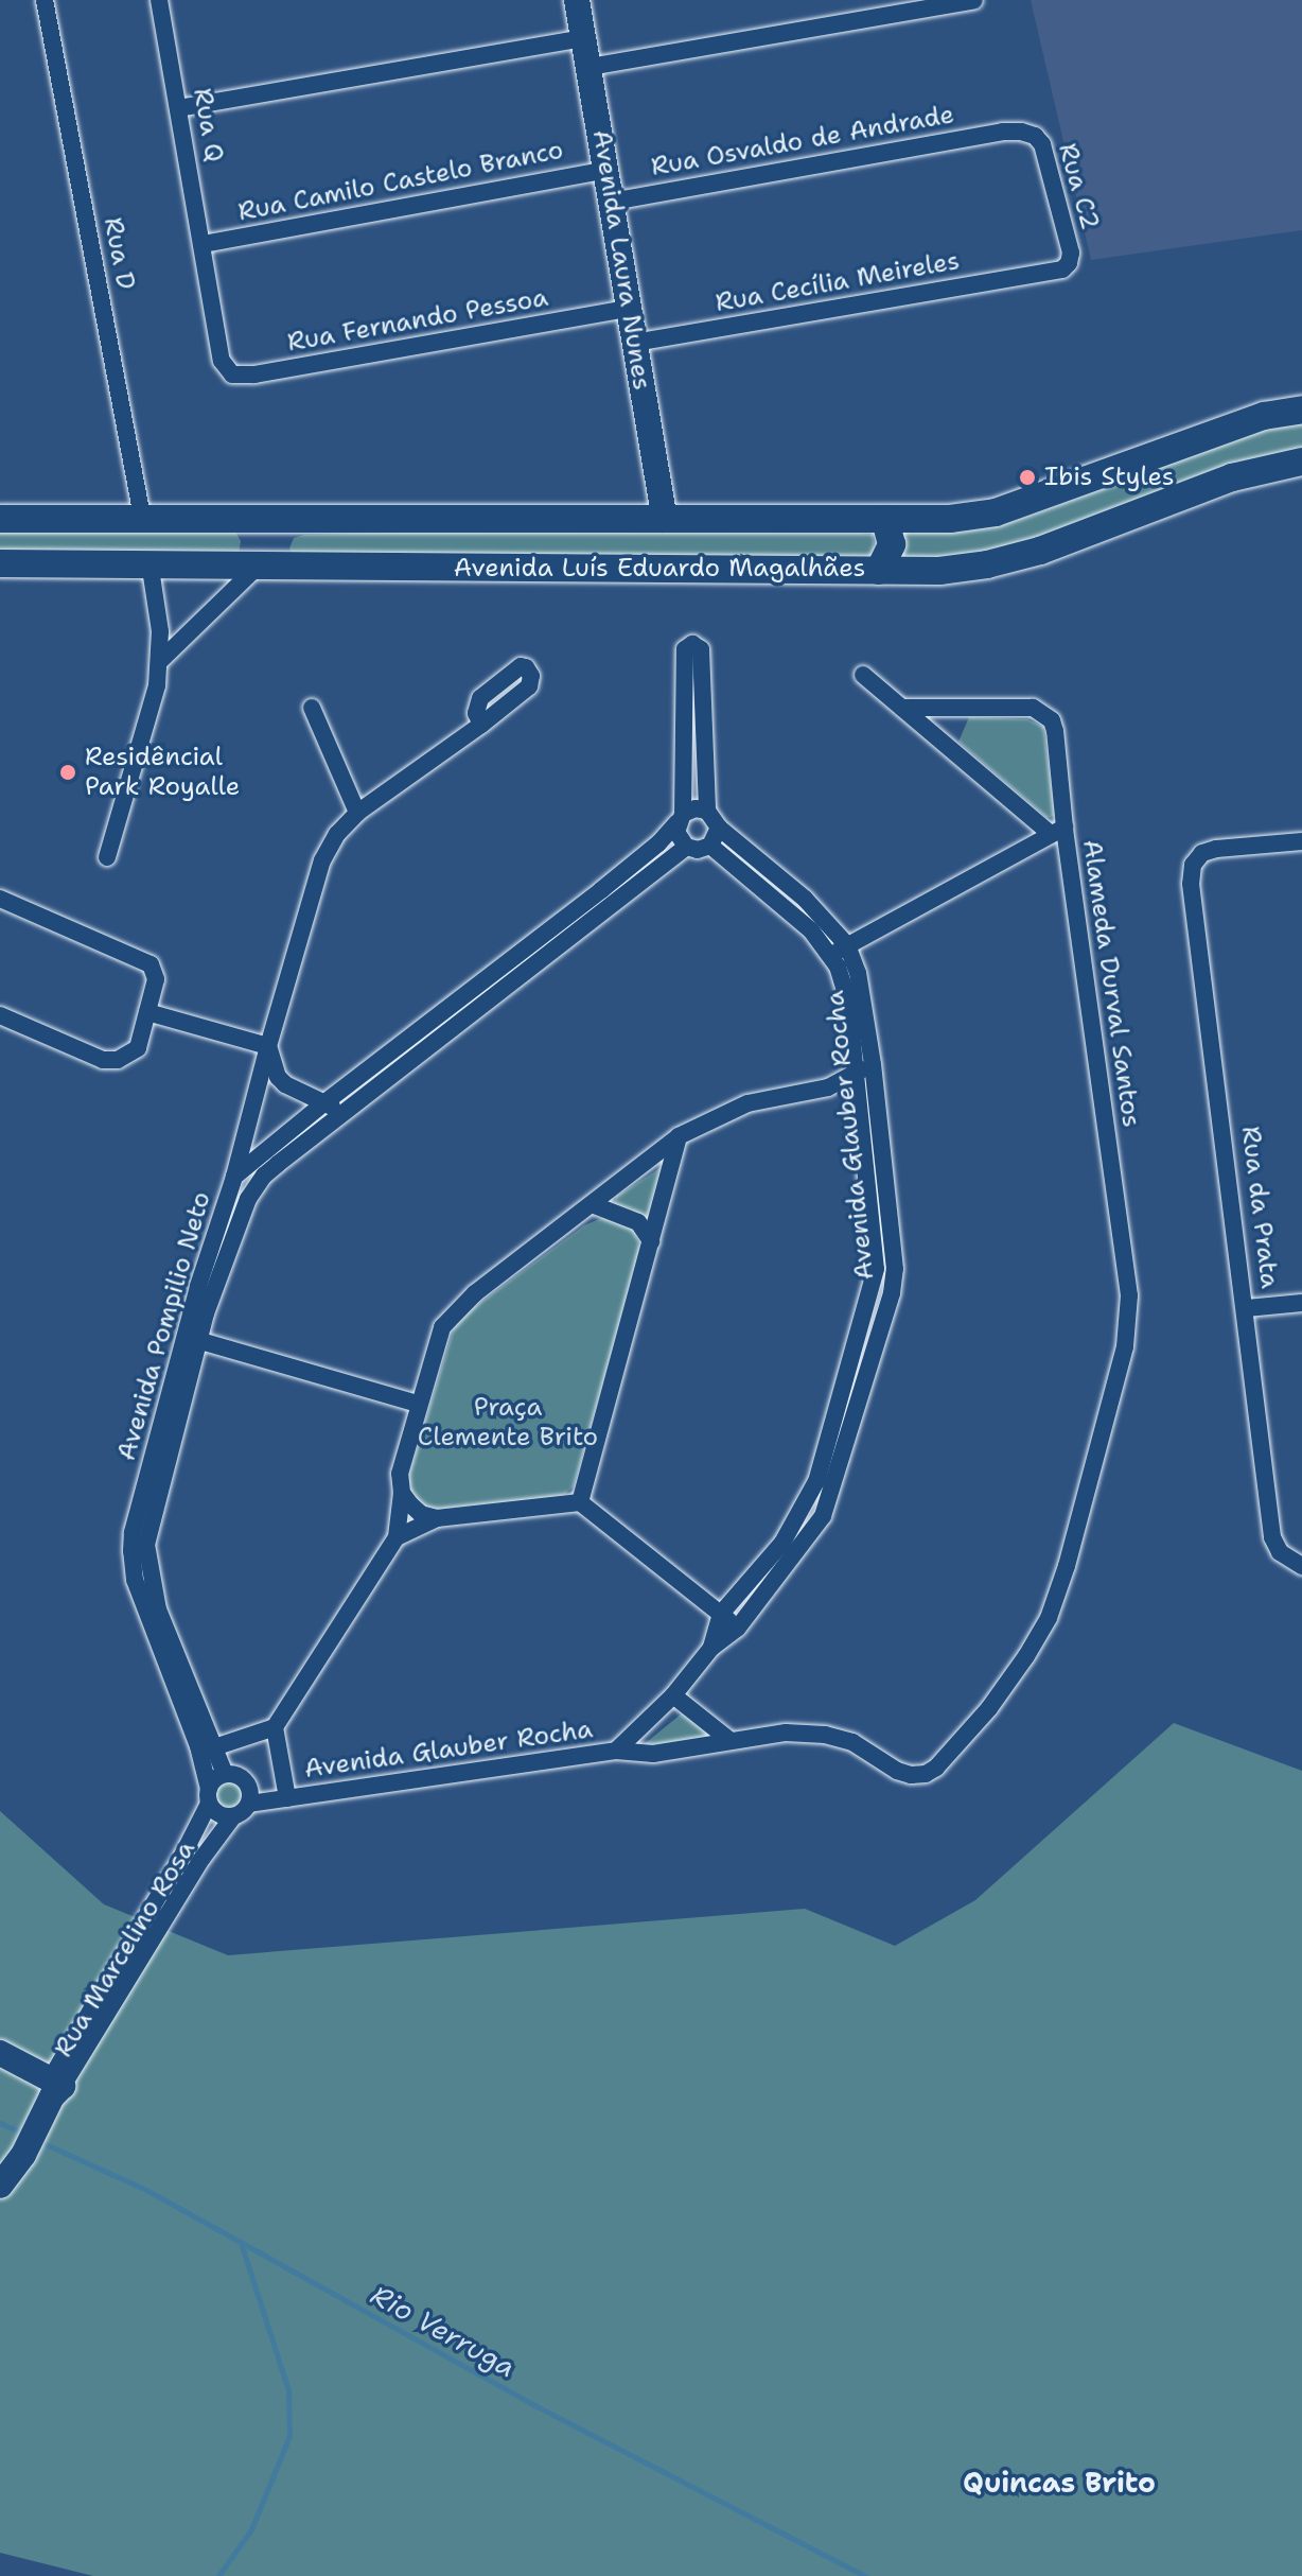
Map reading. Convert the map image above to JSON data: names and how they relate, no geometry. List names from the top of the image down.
{
  "streets": {
    "main road": ["Avenida Luís Eduardo Magalhães"],
    "street": [
      "Rua Q",
      "Rua Osvaldo de Andrade",
      "Rua Camilo Castelo Branco",
      "Rua C2",
      "Rua D",
      "Avenida Laura Nunes",
      "Rua Cecília Meireles",
      "Rua Fernando Pessoa",
      "Alameda Durval Santos",
      "Avenida Glauber Rocha",
      "Rua da Prata",
      "Avenida Pompilio Neto",
      "Rua Marcelino Rosa"
    ]
  },
  "crossings": [
    ["Rua Q", "Rua Camilo Castelo Branco"],
    ["Rua Q", "Rua Fernando Pessoa"],
    ["Rua Osvaldo de Andrade", "Rua C2"],
    ["Rua Osvaldo de Andrade", "Avenida Laura Nunes"],
    ["Rua Camilo Castelo Branco", "Avenida Laura Nunes"],
    ["Rua C2", "Rua Cecília Meireles"],
    ["Rua D", "Avenida Luís Eduardo Magalhães"],
    ["Avenida Laura Nunes", "Rua Cecília Meireles"],
    ["Avenida Laura Nunes", "Rua Fernando Pessoa"],
    ["Avenida Laura Nunes", "Avenida Luís Eduardo Magalhães"],
    ["Alameda Durval Santos", "Avenida Glauber Rocha"],
    ["Avenida Glauber Rocha", "Avenida Pompilio Neto"],
    ["Avenida Glauber Rocha", "Rua Marcelino Rosa"],
    ["Avenida Pompilio Neto", "Rua Marcelino Rosa"]
  ],
  "districts": ["Quincas Brito"],
  "water": ["Rio Verruga"],
  "parks": ["Praça Clemente Brito"],
  "places": ["Ibis Styles", "Residêncial Park Royalle"]
}
